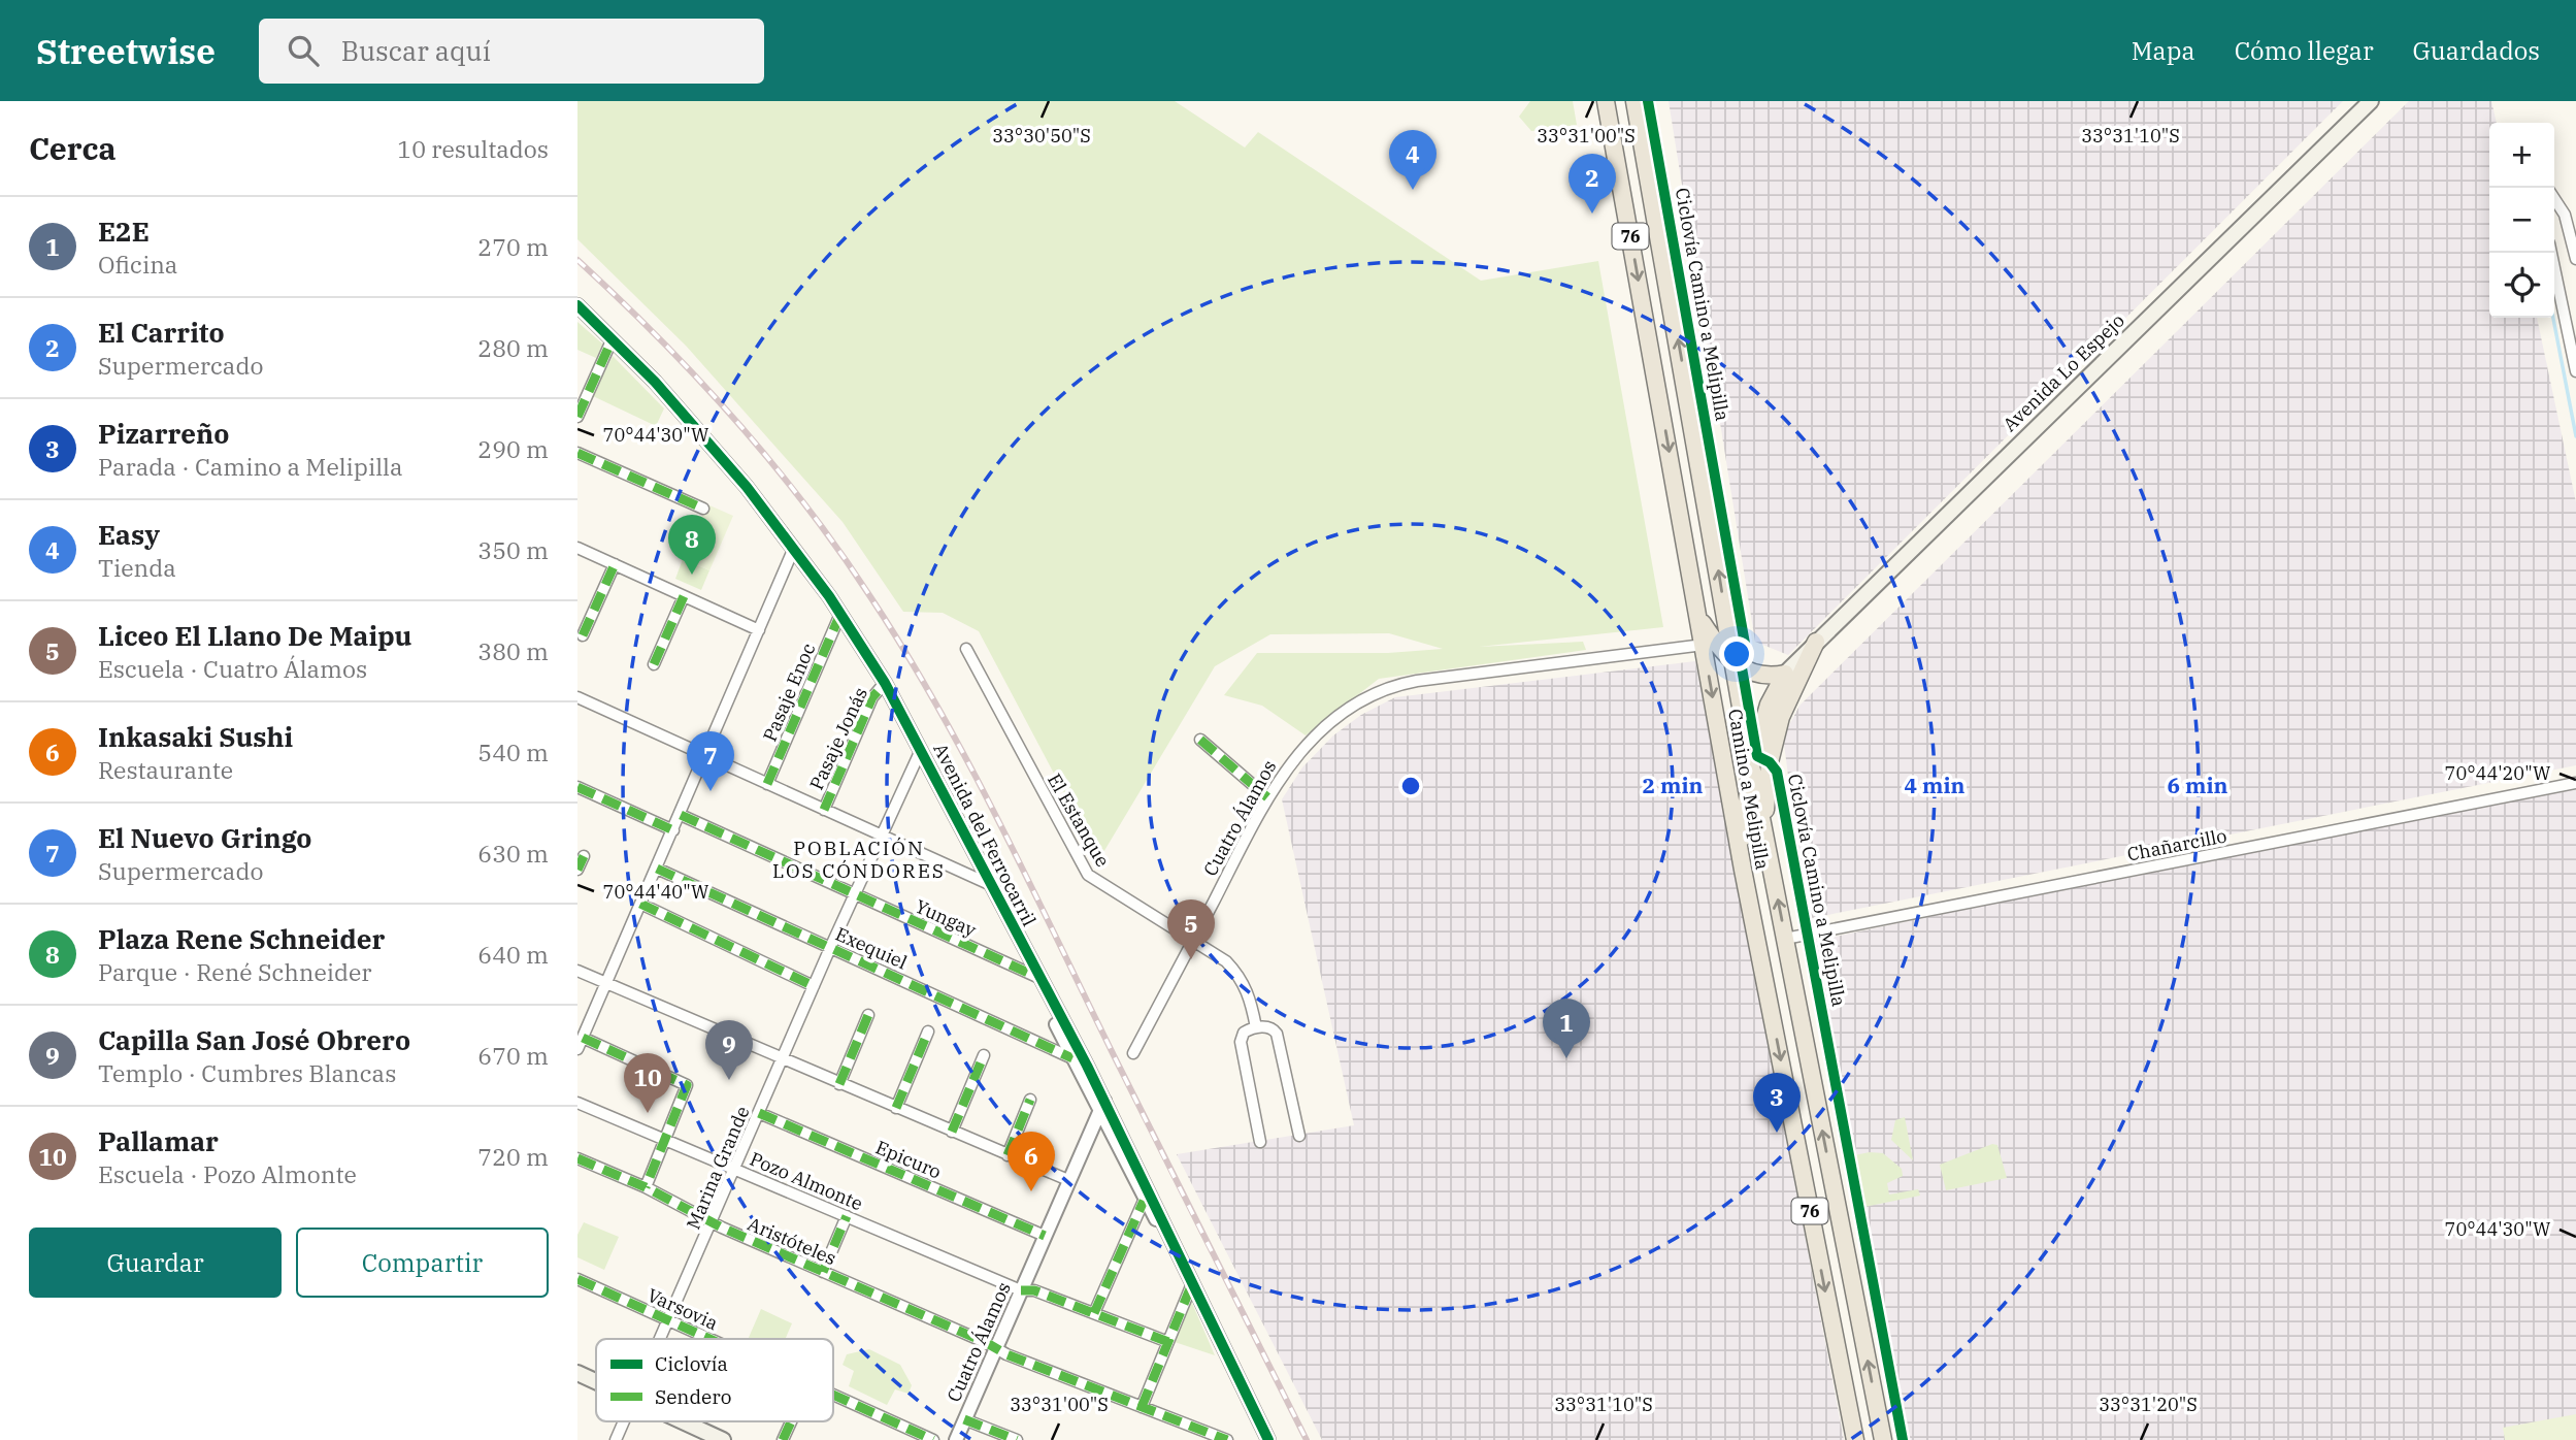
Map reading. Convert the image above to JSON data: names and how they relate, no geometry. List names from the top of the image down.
{
  "streets": {
    "main road": ["76", "Avenida Lo Espejo", "Camino a Melipilla"],
    "street": [
      "Pasaje Enoc",
      "Pasaje Jonás",
      "Cuatro Álamos",
      "El Estanque",
      "Avenida del Ferrocarril",
      "Chañarcillo",
      "Yungay",
      "Exequiel",
      "Epicuro",
      "Marina Grande",
      "Pozo Almonte",
      "Aristóteles",
      "Varsovia"
    ],
    "cycle path": ["Ciclovía Camino a Melipilla"]
  },
  "crossings": [
    ["Pasaje Enoc", "Avenida del Ferrocarril"],
    ["Pasaje Jonás", "Avenida del Ferrocarril"],
    ["Camino a Melipilla", "Cuatro Álamos"],
    ["Camino a Melipilla", "Chañarcillo"],
    ["Cuatro Álamos", "El Estanque"],
    ["Cuatro Álamos", "Avenida del Ferrocarril"],
    ["Cuatro Álamos", "Epicuro"],
    ["Cuatro Álamos", "Pozo Almonte"],
    ["Cuatro Álamos", "Aristóteles"],
    ["Avenida del Ferrocarril", "Yungay"],
    ["Avenida del Ferrocarril", "Exequiel"],
    ["Avenida del Ferrocarril", "Marina Grande"],
    ["Yungay", "Marina Grande"],
    ["Exequiel", "Marina Grande"],
    ["Epicuro", "Marina Grande"],
    ["Marina Grande", "Pozo Almonte"],
    ["Marina Grande", "Aristóteles"],
    ["Marina Grande", "Varsovia"]
  ],
  "districts": ["POBLACIÓN LOS CÓNDORES"],
  "legend": ["Ciclovía", "Sendero"],
  "page": {
    "header": "Streetwise",
    "search": "Buscar aquí",
    "nav": ["Mapa", "Cómo llegar", "Guardados"],
    "heading": ["Cerca", "10 resultados"],
    "map_buttons": ["+", "−"],
    "pins": [
      "4",
      "2",
      "8",
      "7",
      "5",
      "1",
      "9",
      "10",
      "3",
      "6"
    ],
    "list": [
      {
        "mark": "1",
        "name": "E2E",
        "note": "Oficina",
        "value": "270 m"
      },
      {
        "mark": "2",
        "name": "El Carrito",
        "note": "Supermercado",
        "value": "280 m"
      },
      {
        "mark": "3",
        "name": "Pizarreño",
        "note": "Parada · Camino a Melipilla",
        "value": "290 m"
      },
      {
        "mark": "4",
        "name": "Easy",
        "note": "Tienda",
        "value": "350 m"
      },
      {
        "mark": "5",
        "name": "Liceo El Llano De Maipu",
        "note": "Escuela · Cuatro Álamos",
        "value": "380 m"
      },
      {
        "mark": "6",
        "name": "Inkasaki Sushi",
        "note": "Restaurante",
        "value": "540 m"
      },
      {
        "mark": "7",
        "name": "El Nuevo Gringo",
        "note": "Supermercado",
        "value": "630 m"
      },
      {
        "mark": "8",
        "name": "Plaza Rene Schneider",
        "note": "Parque · René Schneider",
        "value": "640 m"
      },
      {
        "mark": "9",
        "name": "Capilla San José Obrero",
        "note": "Templo · Cumbres Blancas",
        "value": "670 m"
      },
      {
        "mark": "10",
        "name": "Pallamar",
        "note": "Escuela · Pozo Almonte",
        "value": "720 m"
      }
    ],
    "buttons": ["Guardar", "Compartir"]
  },
  "coordinates": [
    "33°30'50\"S",
    "33°31'00\"S",
    "33°31'10\"S",
    "70°44'30\"W",
    "70°44'20\"W",
    "70°44'40\"W",
    "33°31'20\"S"
  ],
  "rings": ["2 min", "4 min", "6 min"]
}
